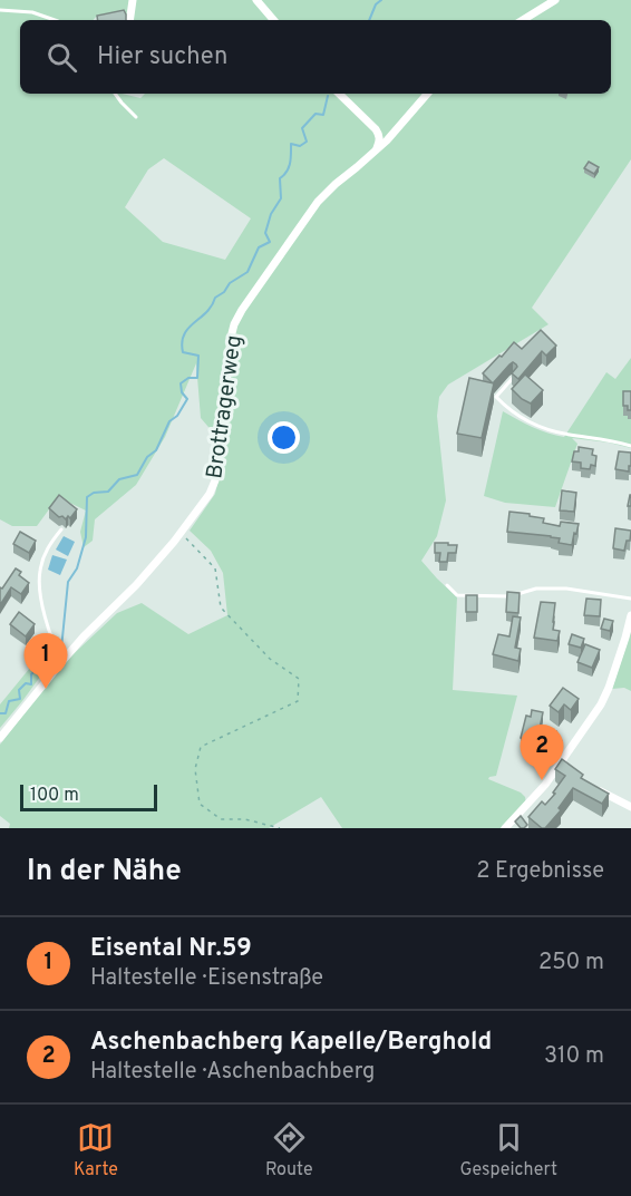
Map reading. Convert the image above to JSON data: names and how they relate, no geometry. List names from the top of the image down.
{
  "streets": {
    "street": ["Brottragerweg"]
  },
  "scale_bar": "100 m",
  "page": {
    "search": "Hier suchen",
    "pins": ["1", "2"],
    "scale": "100 m",
    "heading": ["In der Nähe", "2 Ergebnisse"],
    "list": [
      {
        "mark": "1",
        "name": "Eisental Nr.59",
        "note": "Haltestelle · Eisenstraße",
        "value": "250 m"
      },
      {
        "mark": "2",
        "name": "Aschenbachberg Kapelle/Berghold",
        "note": "Haltestelle · Aschenbachberg",
        "value": "310 m"
      }
    ],
    "nav": ["Karte", "Route", "Gespeichert"]
  }
}
